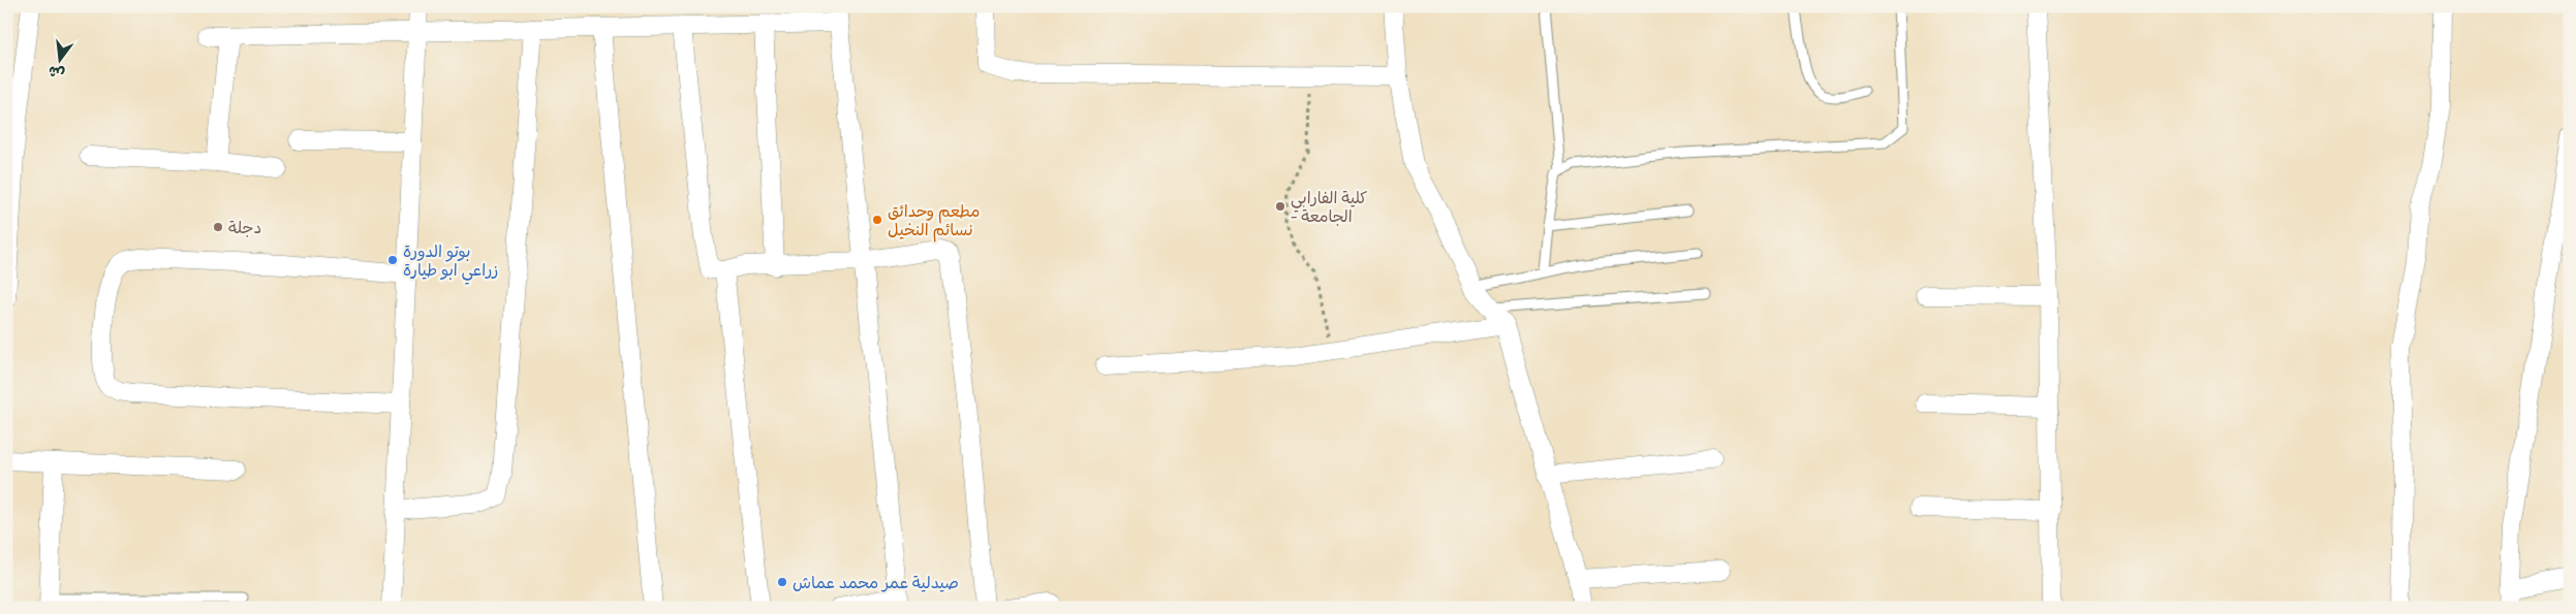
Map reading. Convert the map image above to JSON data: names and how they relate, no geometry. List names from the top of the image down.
{
  "places": [
    "كلية الفارابي - الجامعة",
    "مطعم وحدائق نسائم النخيل",
    "دجلة",
    "بوتو الدورة زراعي ابو طيارة",
    "صيدلية عمر محمد عماش"
  ],
  "north": "bottom"
}
